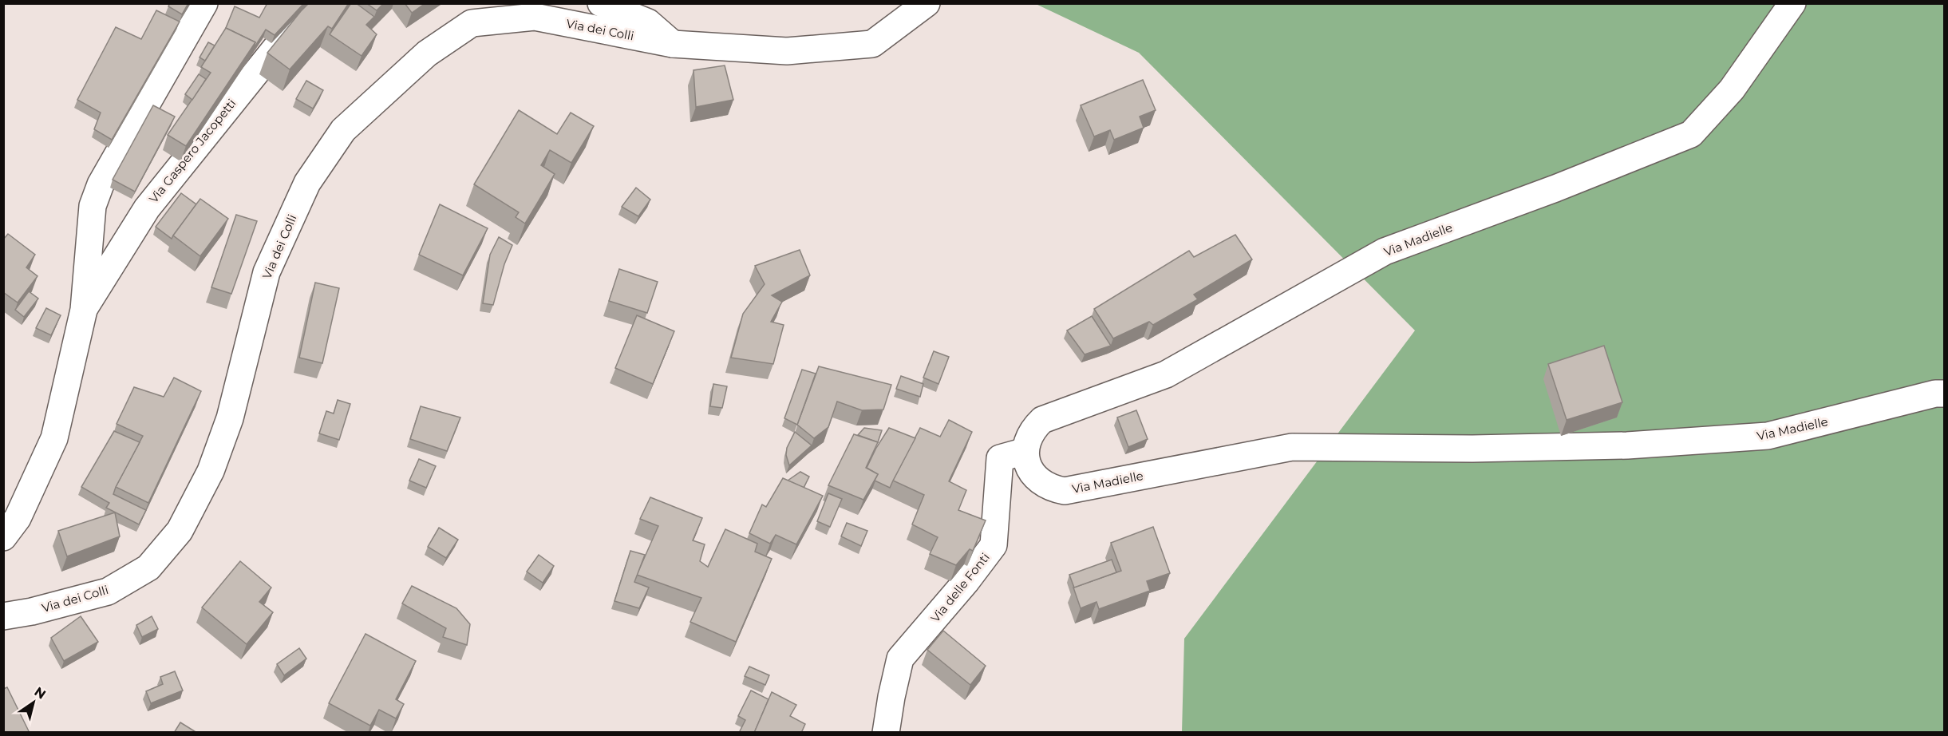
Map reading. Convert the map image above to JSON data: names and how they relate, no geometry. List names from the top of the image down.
{
  "streets": {
    "street": [
      "Via dei Colli",
      "Via Gaspero Jacopetti",
      "Via Madielle",
      "Via delle Fonti"
    ]
  },
  "crossings": [
    ["Via Madielle", "Via delle Fonti"]
  ],
  "north": "top right"
}
